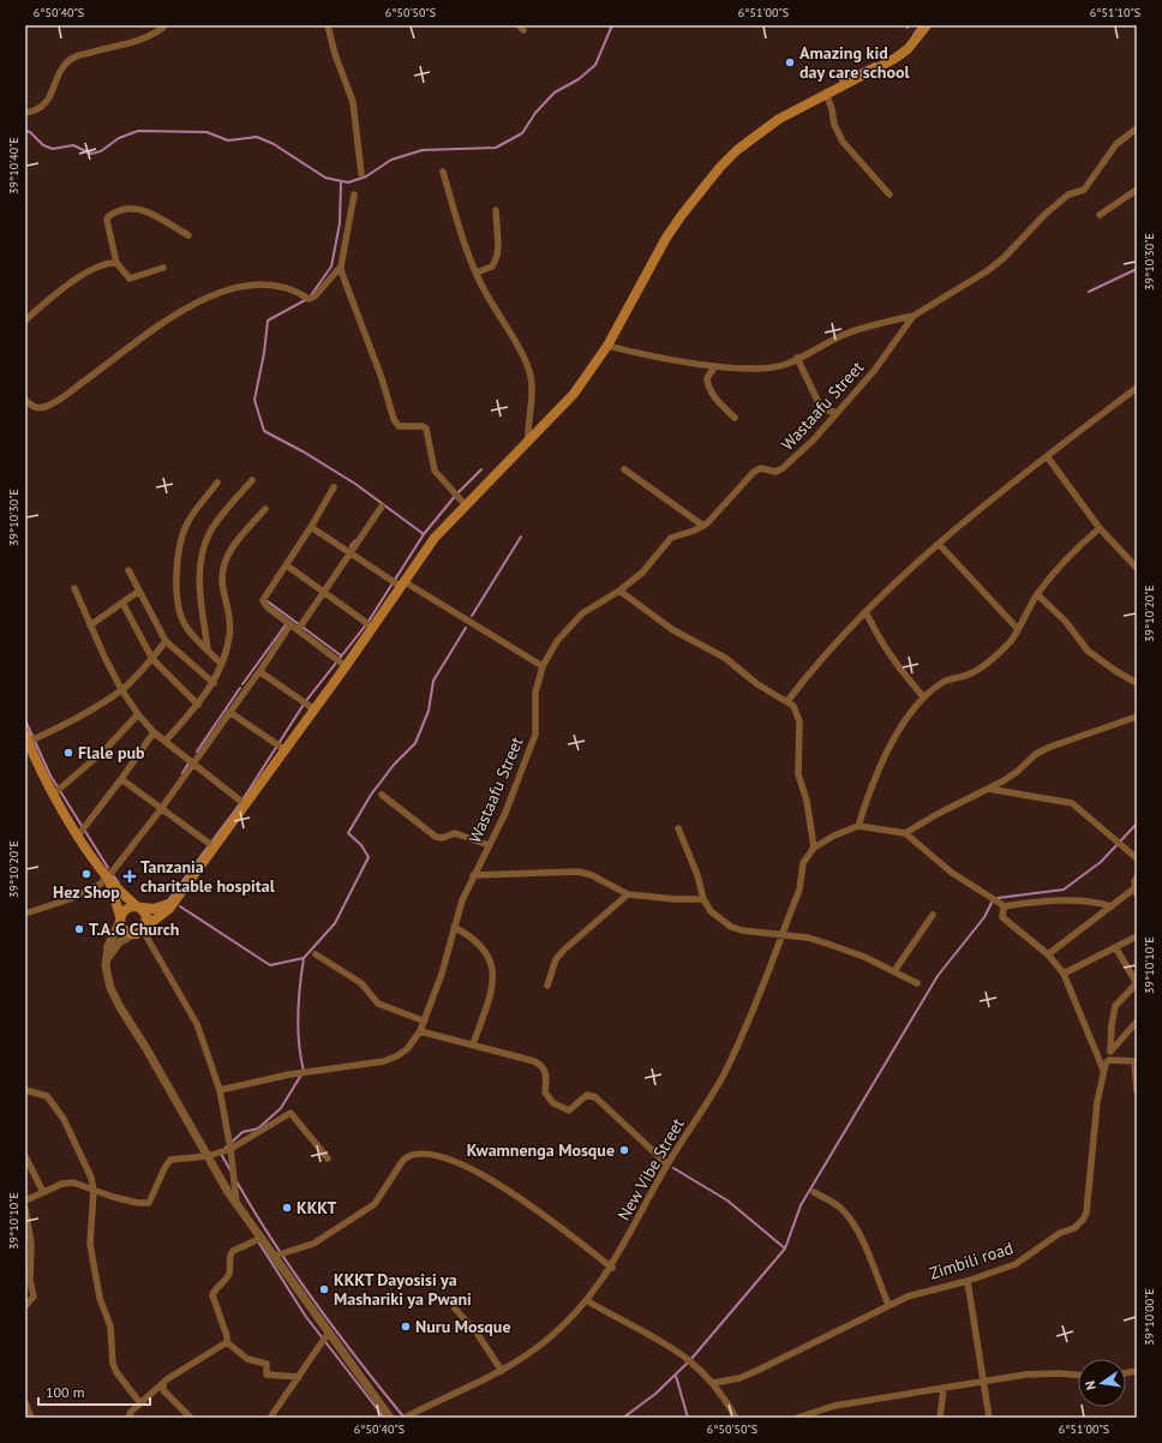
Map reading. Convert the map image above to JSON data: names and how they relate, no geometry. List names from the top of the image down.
{
  "streets": {
    "street": ["Wastaafu Street", "New Vibe Street", "Zimbili road"]
  },
  "places": {
    "other": [
      "Amazing kid day care school",
      "Flale pub",
      "Hez Shop",
      "T.A.G Church",
      "Kwamnenga Mosque",
      "KKKT",
      "KKKT Dayosisi ya Mashariki ya Pwani",
      "Nuru Mosque"
    ],
    "health": ["Tanzania charitable hospital"]
  },
  "scale_bar": "100 m",
  "north": "left",
  "coordinates": [
    "6°50'40\"S",
    "6°50'50\"S",
    "6°51'00\"S",
    "6°51'10\"S",
    "39°10'40\"E",
    "39°10'30\"E",
    "39°10'20\"E",
    "39°10'10\"E",
    "39°10'00\"E"
  ]
}
